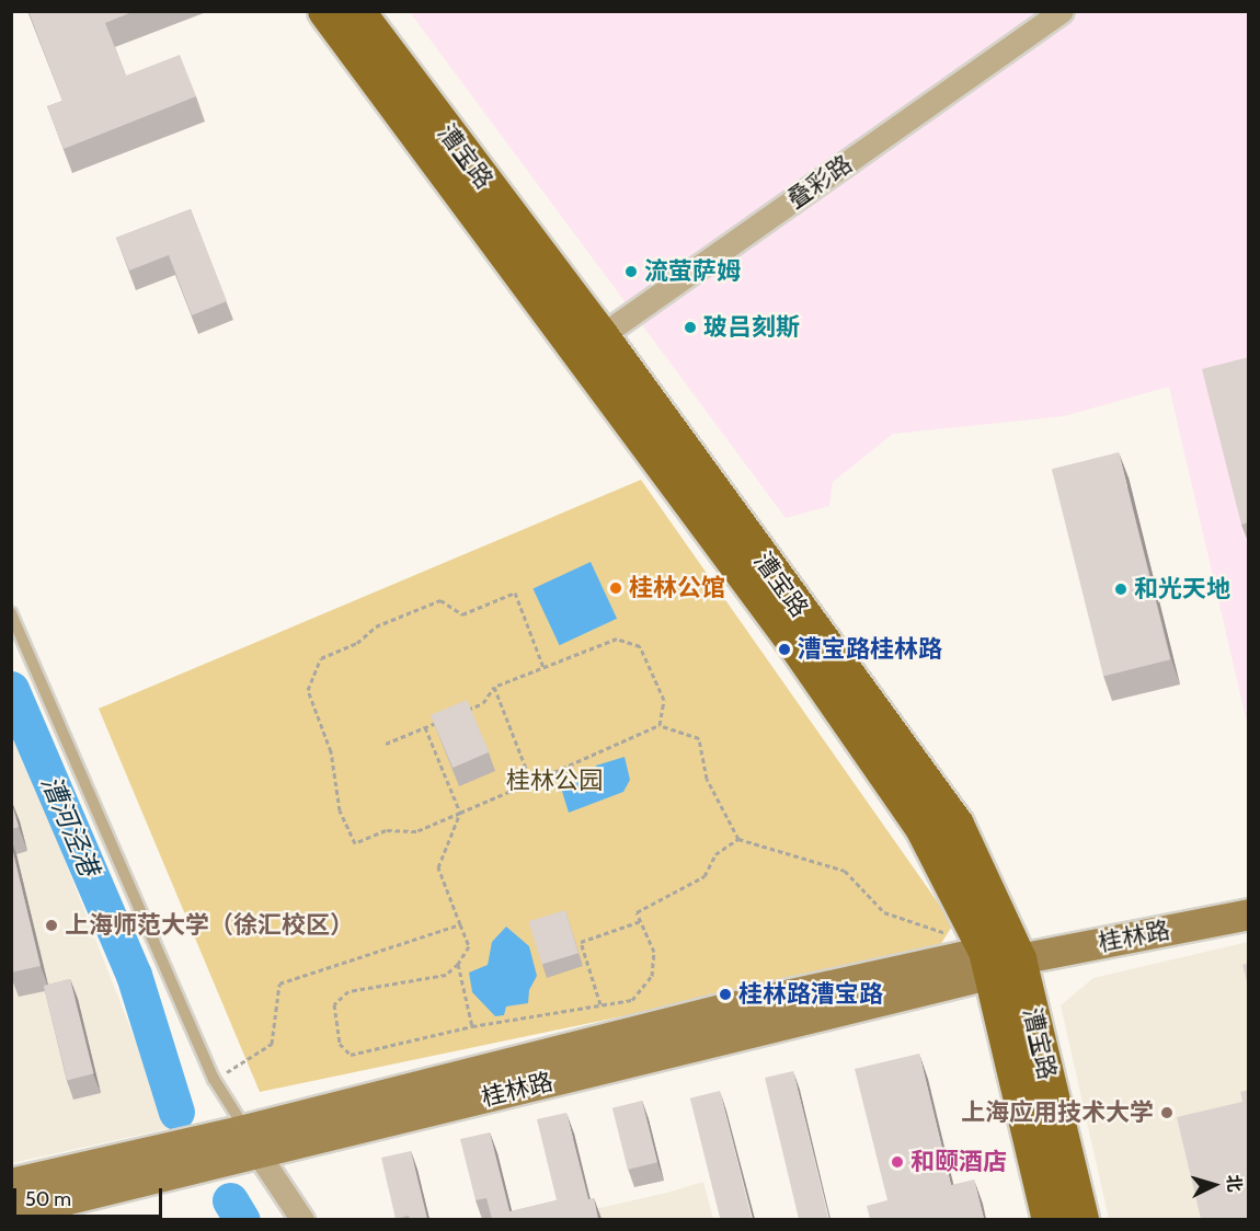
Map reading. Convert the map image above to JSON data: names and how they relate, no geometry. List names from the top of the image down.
{
  "streets": {
    "main road": ["漕宝路", "桂林路"],
    "street": ["叠彩路"]
  },
  "crossings": [
    ["漕宝路", "叠彩路"],
    ["漕宝路", "桂林路"]
  ],
  "water": ["漕河泾港"],
  "parks": ["桂林公园"],
  "places": [
    "流萤萨姆",
    "玻吕刻斯",
    "桂林公馆",
    "和光天地",
    "漕宝路桂林路",
    "上海师范大学（徐汇校区）",
    "桂林路漕宝路",
    "上海应用技术大学",
    "和颐酒店"
  ],
  "scale_bar": "50 m",
  "north": "right"
}
